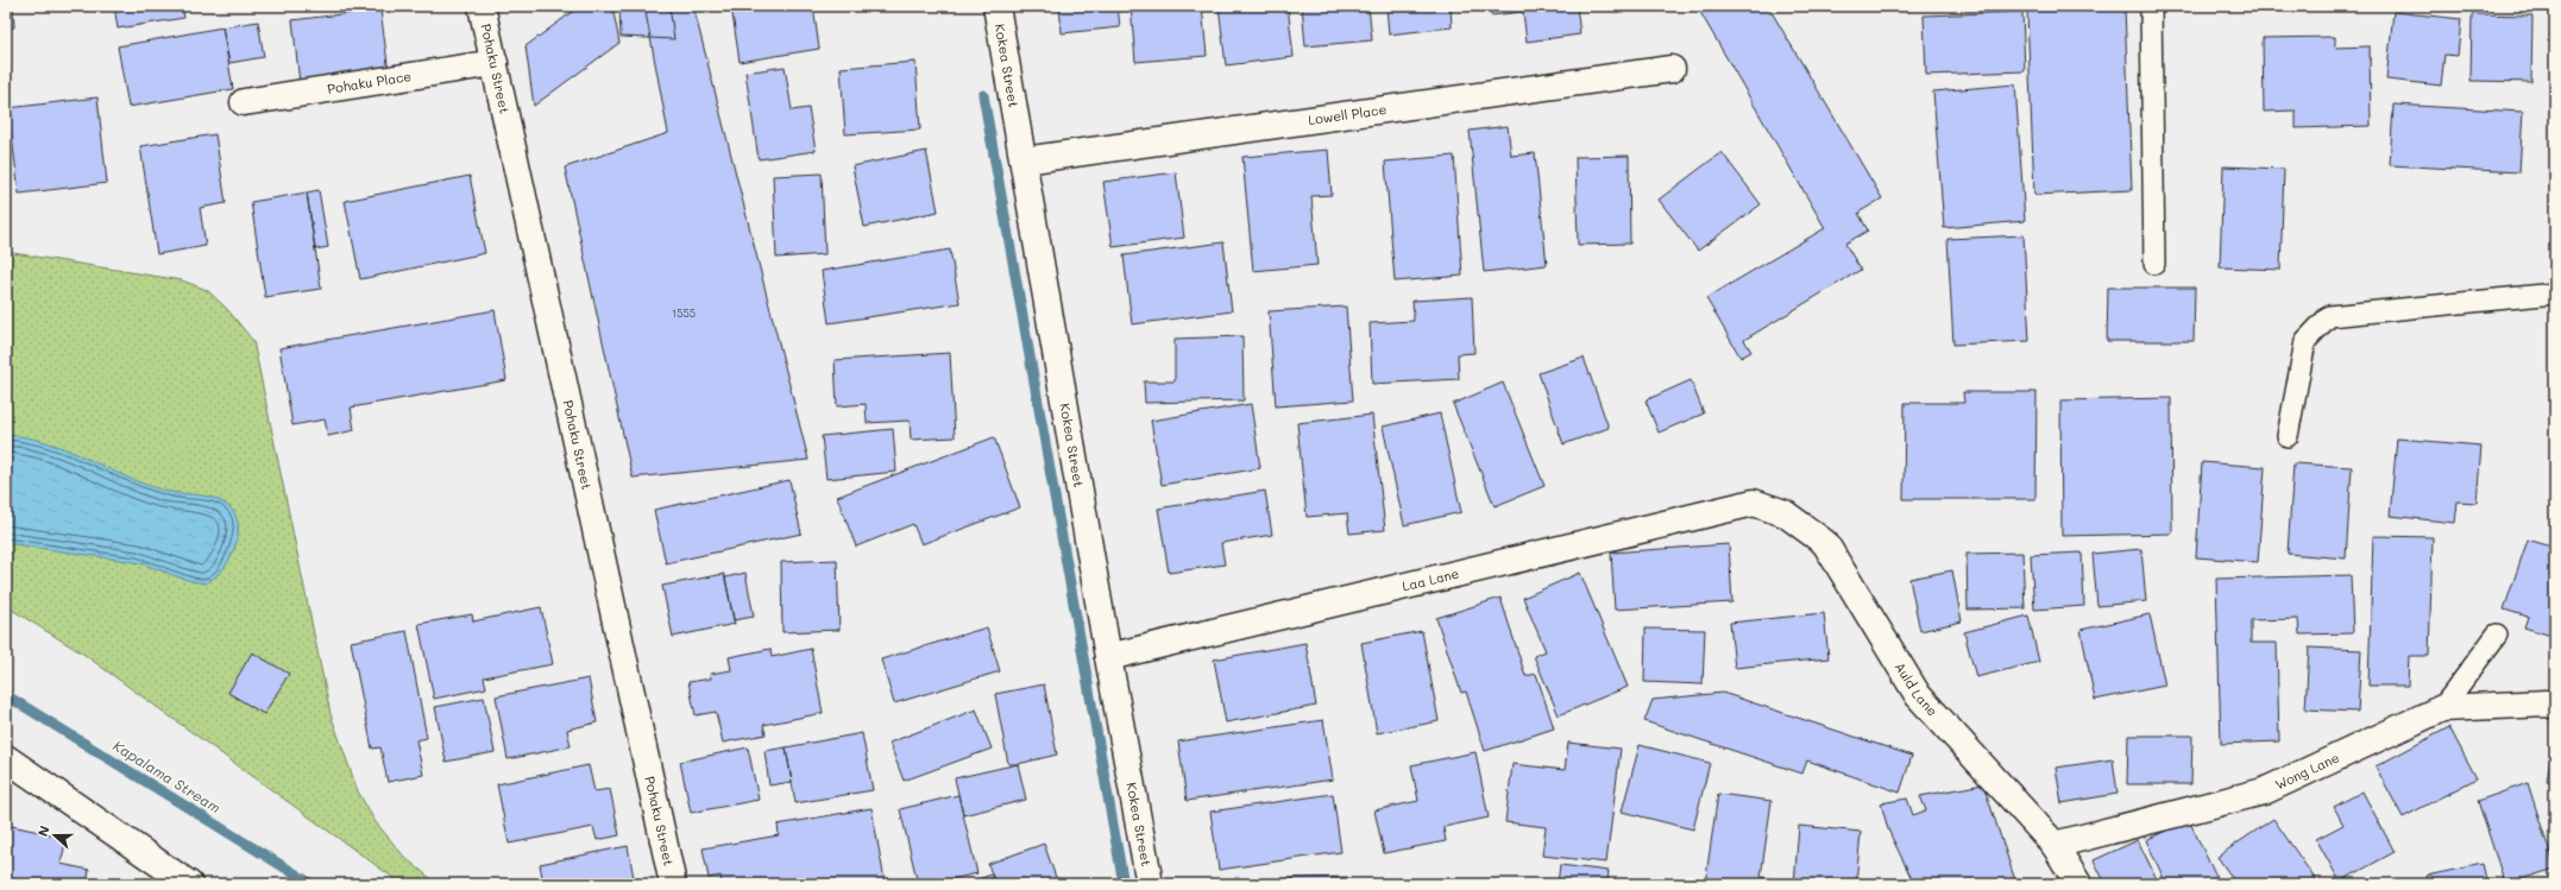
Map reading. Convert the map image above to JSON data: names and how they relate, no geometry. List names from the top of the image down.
{
  "streets": {
    "street": [
      "Kokea Street",
      "Pohaku Street",
      "Pohaku Place",
      "Lowell Place",
      "Laa Lane",
      "Auld Lane",
      "Wong Lane"
    ]
  },
  "crossings": [
    ["Kokea Street", "Lowell Place"],
    ["Kokea Street", "Laa Lane"],
    ["Pohaku Street", "Pohaku Place"],
    ["Laa Lane", "Auld Lane"],
    ["Auld Lane", "Wong Lane"]
  ],
  "water": ["Kapalama Stream"],
  "house_numbers": ["1555"],
  "north": "left"
}
